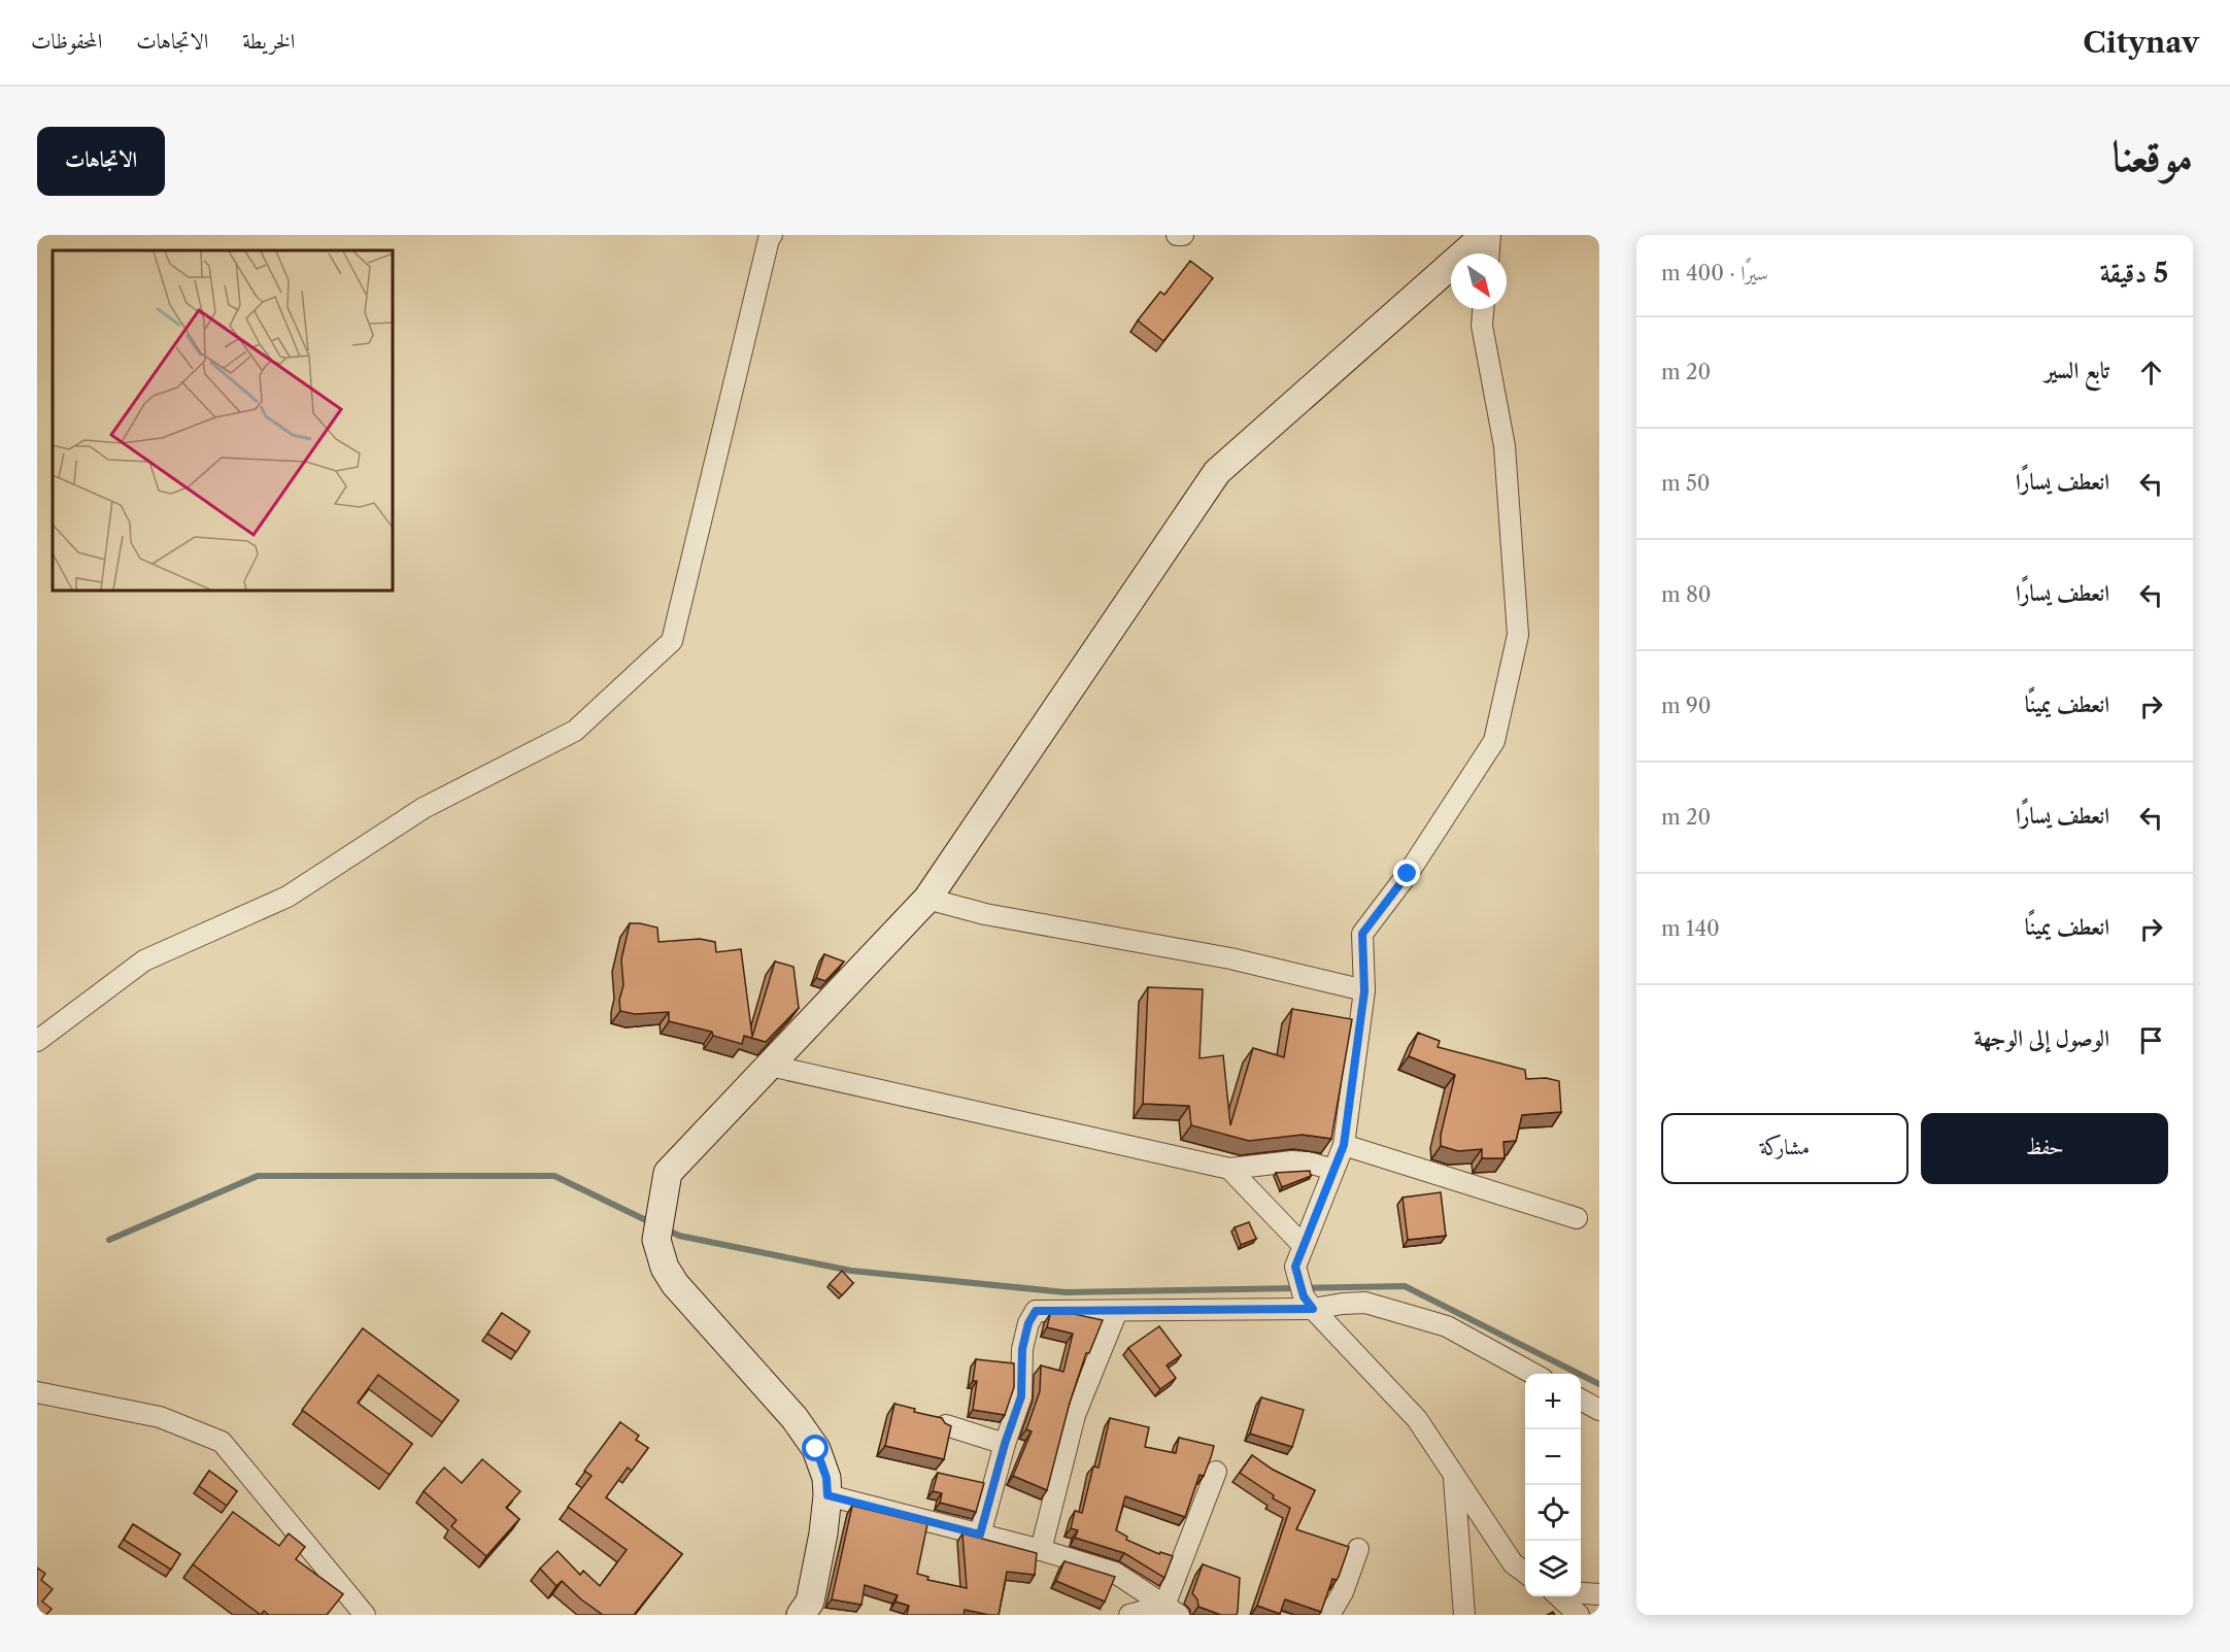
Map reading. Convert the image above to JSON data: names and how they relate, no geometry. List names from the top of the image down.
{
  "north": "bottom right",
  "page": {
    "header": "Citynav",
    "nav": ["الخريطة", "الاتجاهات", "المحفوظات"],
    "title": "موقعنا",
    "buttons": [
      "الاتجاهات",
      ["حفظ", "مشاركة"]
    ],
    "heading": ["5 دقيقة", "سيرًا · 400 m"],
    "list": [
      ["تابع السير", "20 m"],
      ["انعطف يسارًا", "50 m"],
      ["انعطف يسارًا", "80 m"],
      ["انعطف يمينًا", "90 m"],
      ["انعطف يسارًا", "20 m"],
      ["انعطف يمينًا", "140 m"],
      "الوصول إلى الوجهة"
    ],
    "map_buttons": ["+", "−"]
  }
}
